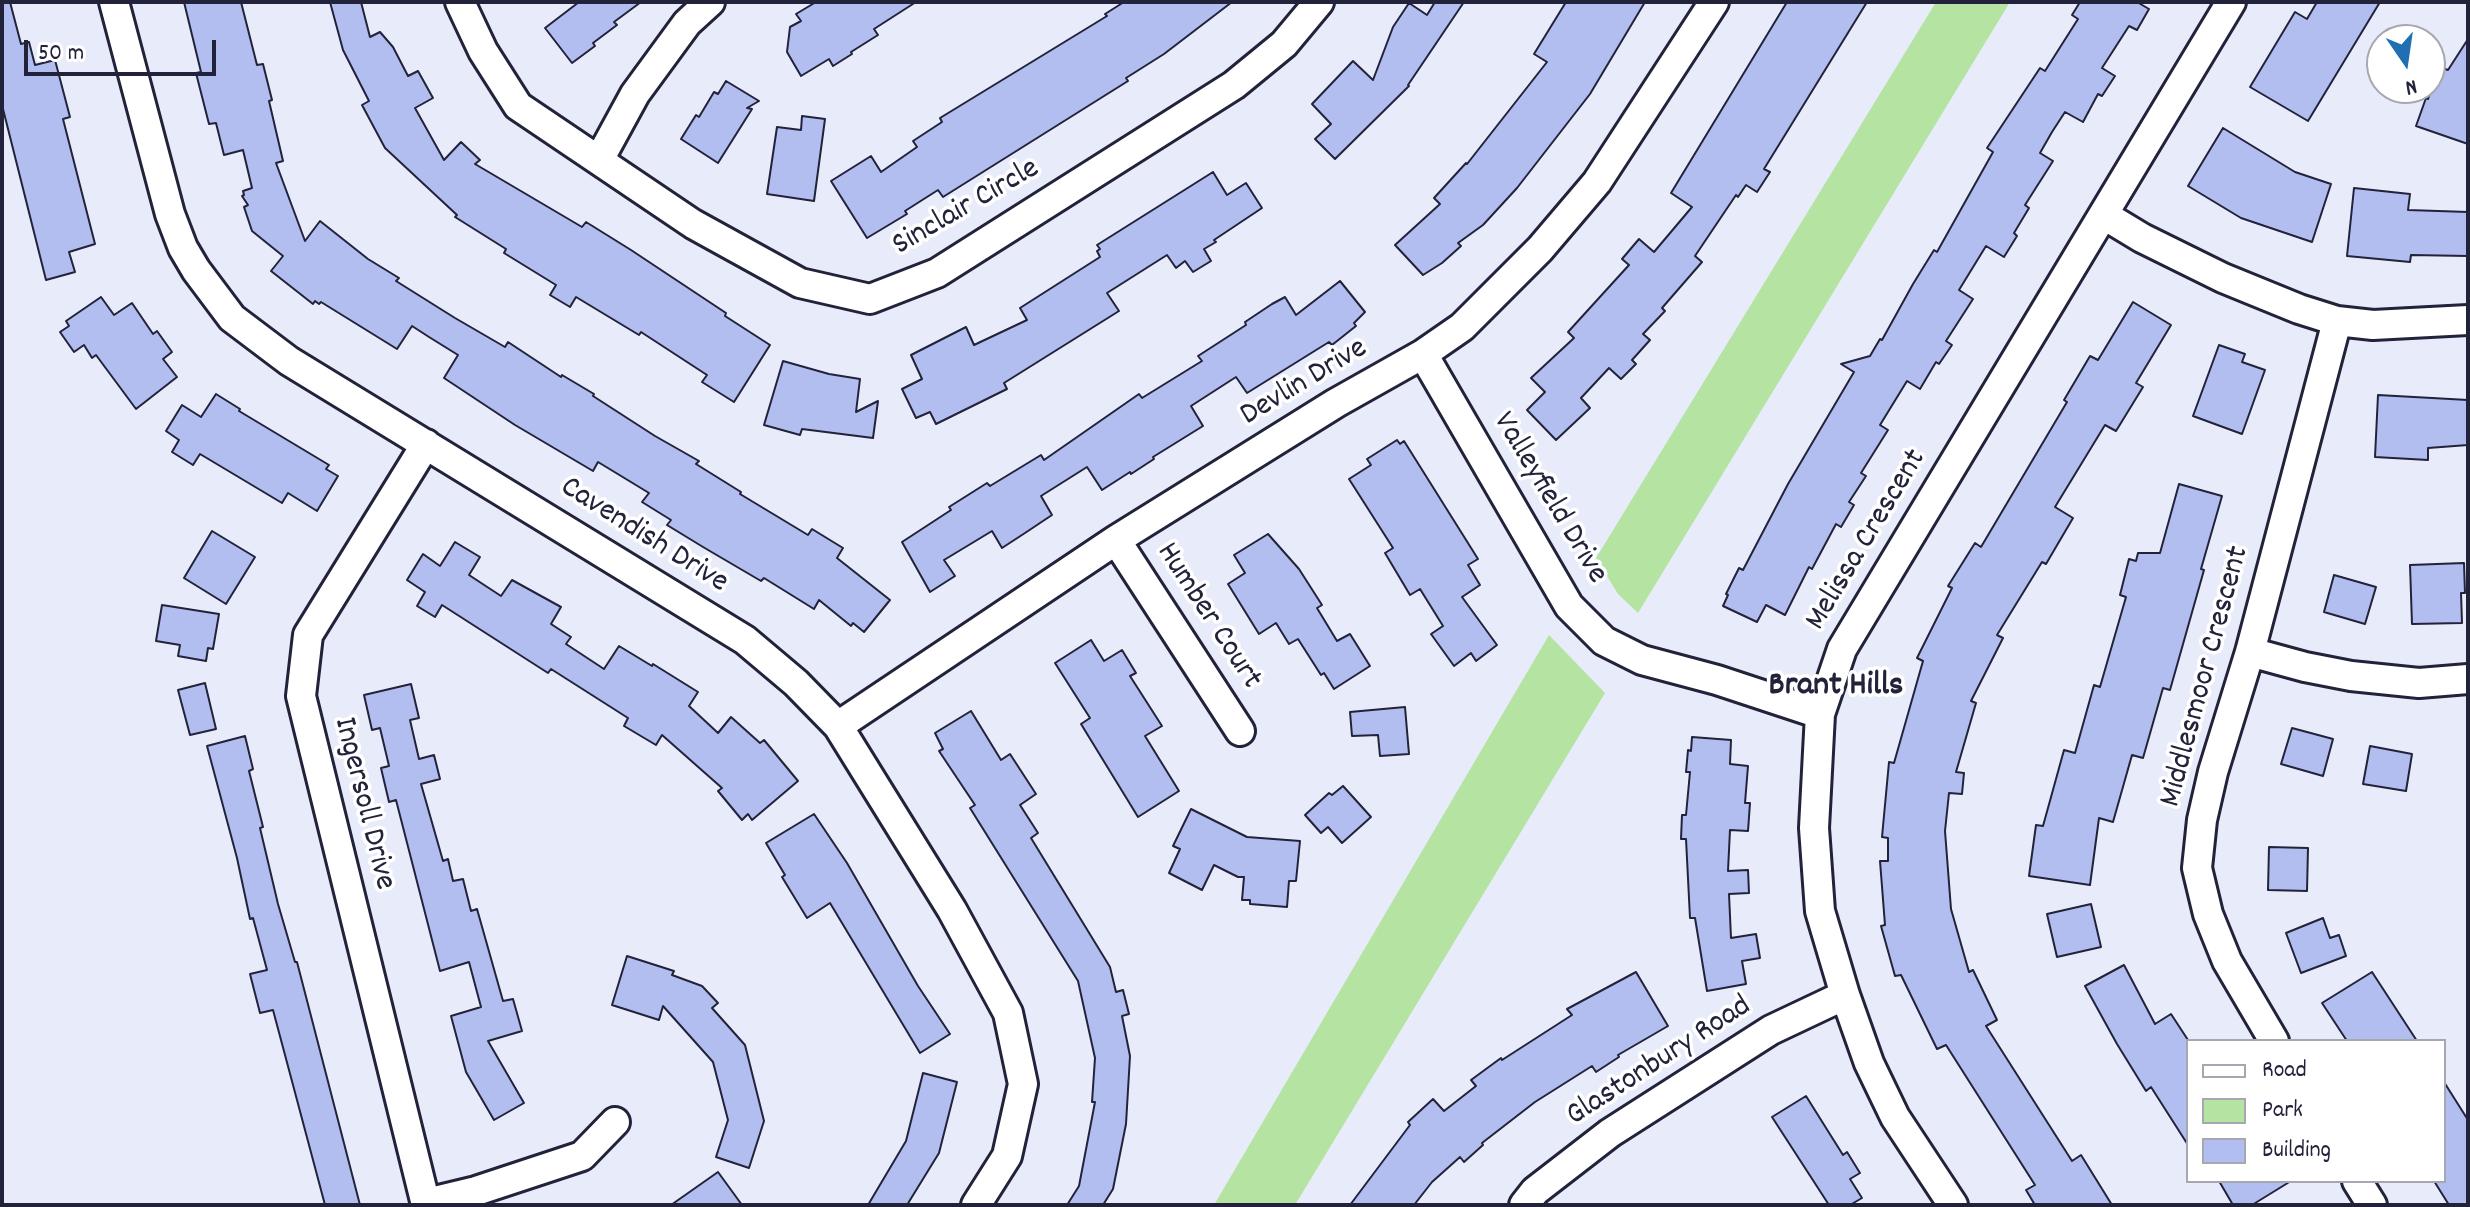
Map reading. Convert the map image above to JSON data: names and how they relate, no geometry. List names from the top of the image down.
{
  "streets": {
    "street": [
      "Sinclair Circle",
      "Devlin Drive",
      "Valleyfield Drive",
      "Cavendish Drive",
      "Melissa Crescent",
      "Humber Court",
      "Middlesmoor Crescent",
      "Ingersoll Drive",
      "Glastonbury Road"
    ]
  },
  "crossings": [
    ["Devlin Drive", "Valleyfield Drive"],
    ["Devlin Drive", "Cavendish Drive"],
    ["Devlin Drive", "Humber Court"],
    ["Valleyfield Drive", "Melissa Crescent"],
    ["Cavendish Drive", "Ingersoll Drive"],
    ["Melissa Crescent", "Glastonbury Road"]
  ],
  "districts": ["Brant Hills"],
  "legend": ["Road", "Park", "Building"],
  "scale_bar": "50 m",
  "north": "bottom"
}
